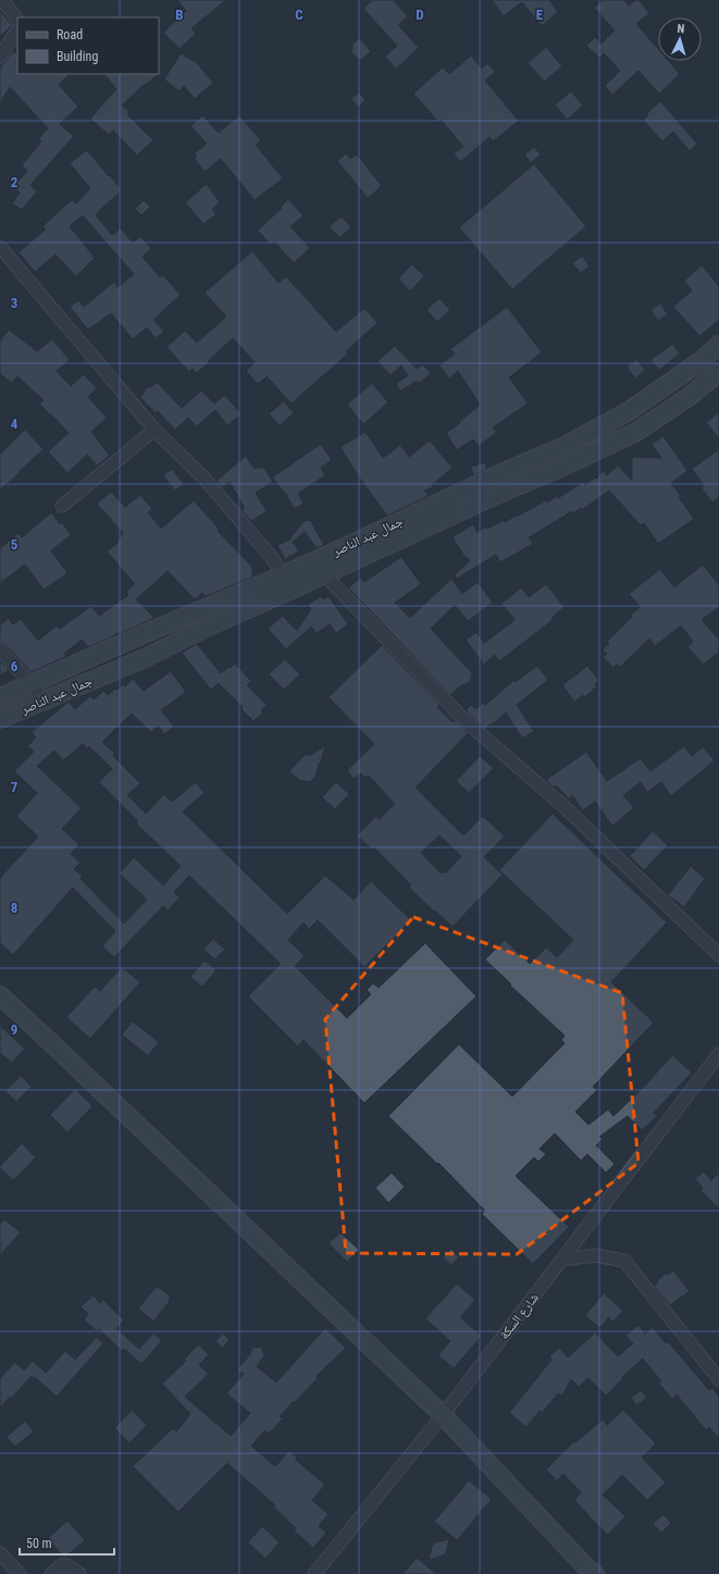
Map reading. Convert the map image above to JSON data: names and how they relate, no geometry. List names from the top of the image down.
{
  "streets": {
    "main road": ["جمال عبد الناصر"],
    "street": ["شارع السكة"]
  },
  "legend": ["Road", "Building"],
  "scale_bar": "50 m",
  "north": "top",
  "grid": {
    "columns": [
      "B",
      "C",
      "D",
      "E"
    ],
    "rows": [
      "2",
      "3",
      "4",
      "5",
      "6",
      "7",
      "8",
      "9"
    ]
  }
}
